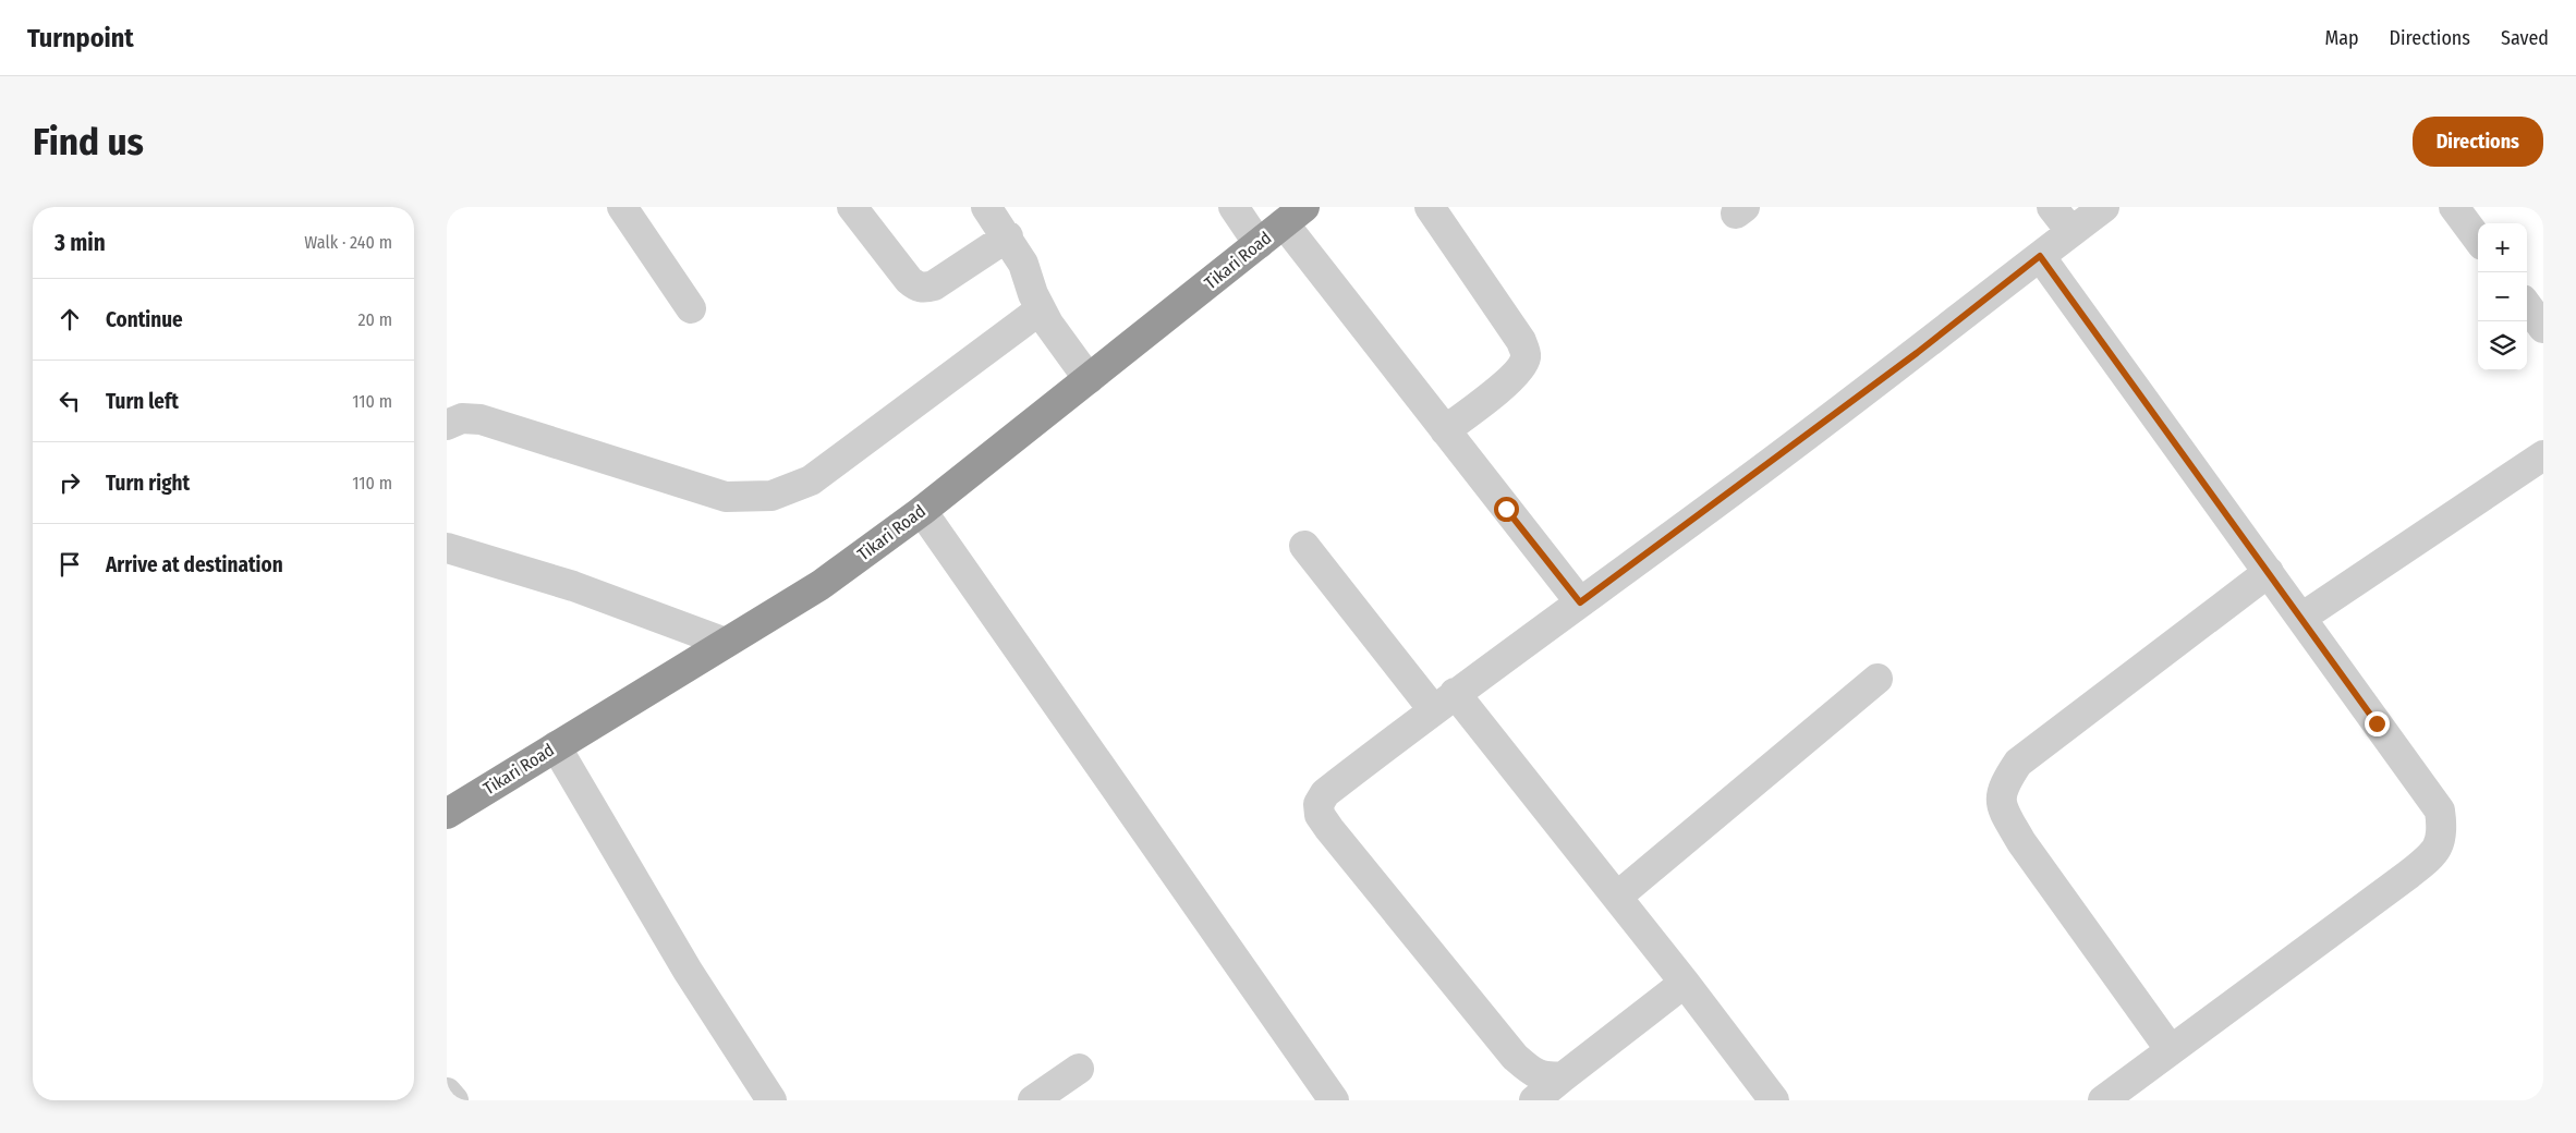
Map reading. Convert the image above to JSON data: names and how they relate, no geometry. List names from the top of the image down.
{
  "streets": {
    "highway": ["Tikari Road"]
  },
  "page": {
    "header": "Turnpoint",
    "nav": ["Map", "Directions", "Saved"],
    "buttons": "Directions",
    "title": "Find us",
    "heading": ["3 min", "Walk · 240 m"],
    "map_buttons": ["+", "−"],
    "list": [
      ["Continue", "20 m"],
      ["Turn left", "110 m"],
      ["Turn right", "110 m"],
      "Arrive at destination"
    ]
  }
}
